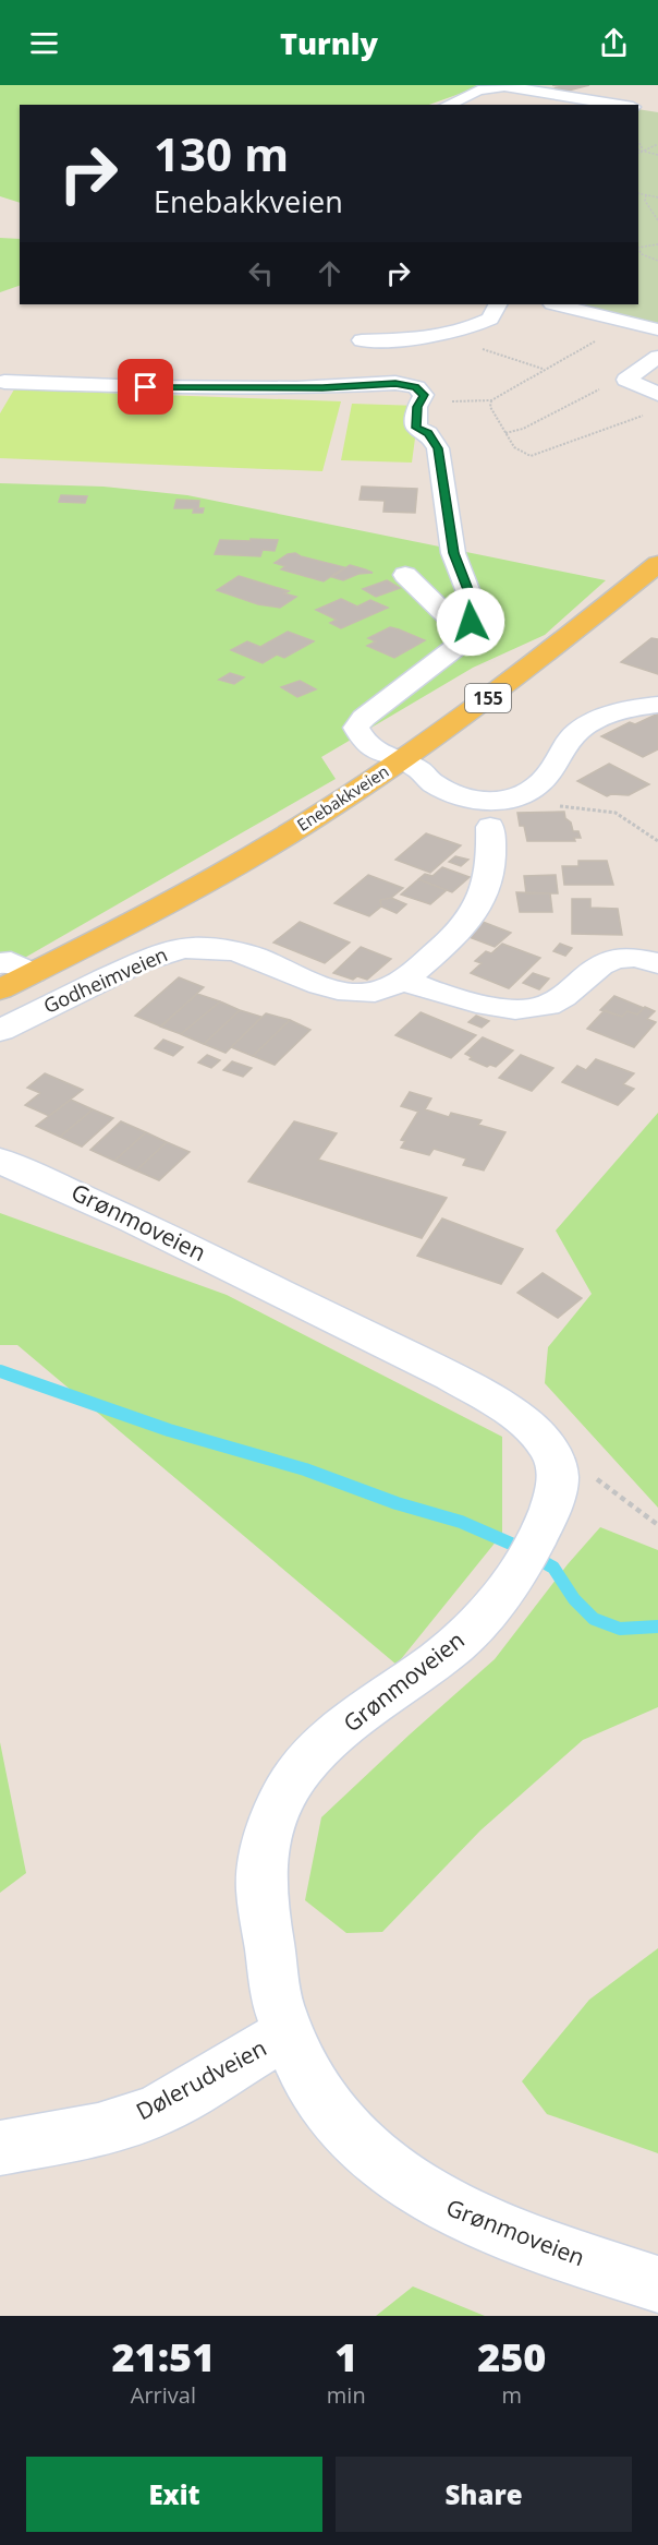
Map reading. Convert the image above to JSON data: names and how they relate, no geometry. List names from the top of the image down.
{
  "streets": {
    "main road": ["155", "Enebakkveien"],
    "street": ["Godheimveien", "Grønmoveien", "Dølerudveien"]
  },
  "crossings": [
    ["Grønmoveien", "Dølerudveien"]
  ],
  "page": {
    "header": "Turnly",
    "turn": ["130 m", "Enebakkveien"],
    "eta": [
      "21:51",
      "Arrival",
      "1",
      "min",
      "250",
      "m"
    ],
    "buttons": ["Exit", "Share"]
  }
}
